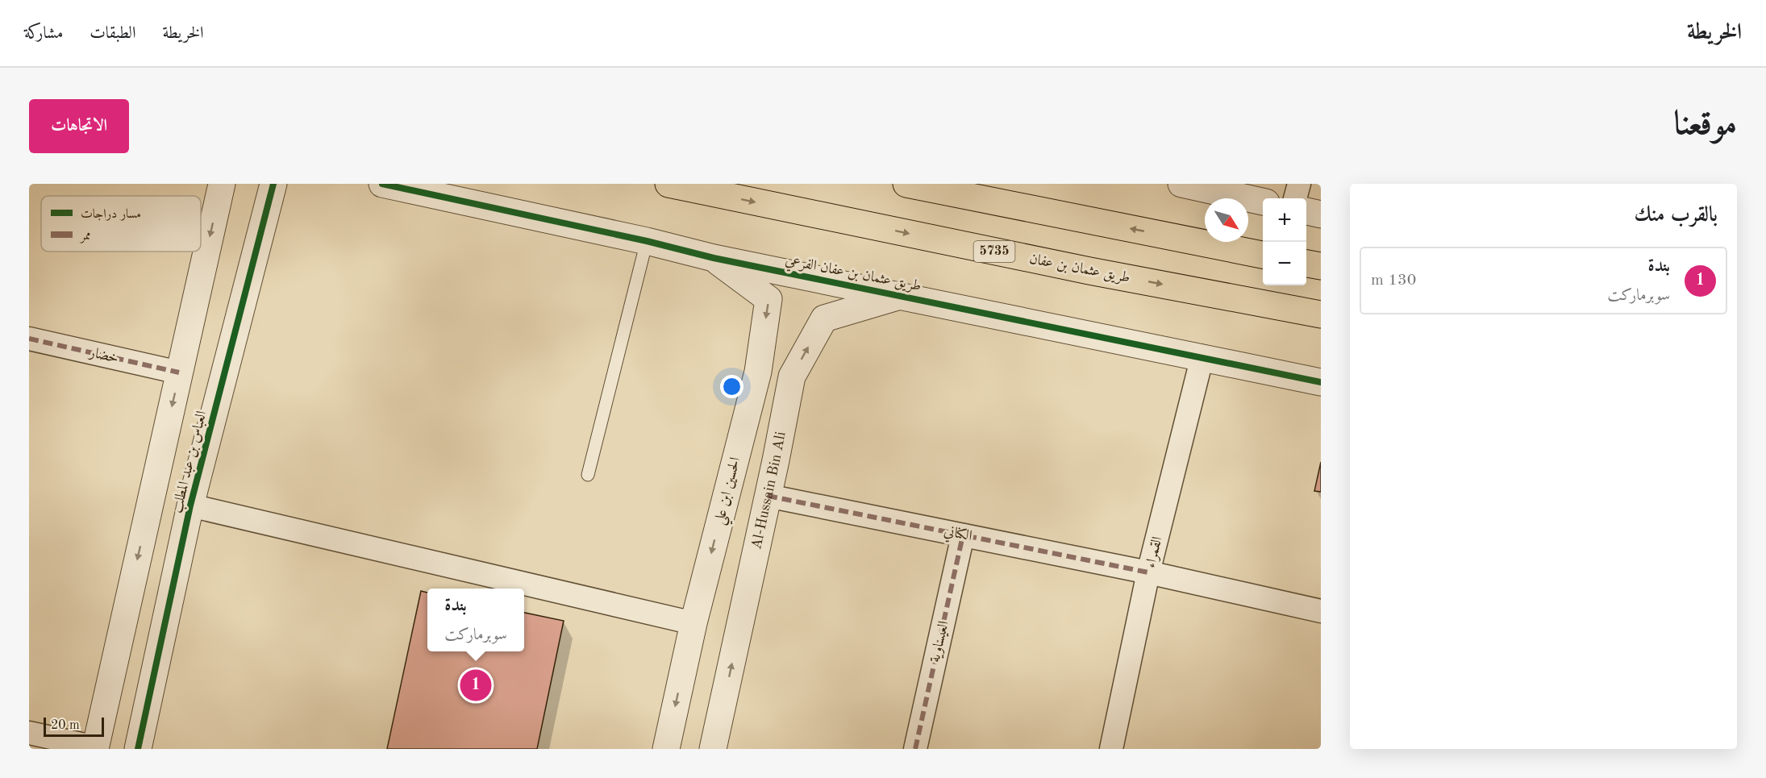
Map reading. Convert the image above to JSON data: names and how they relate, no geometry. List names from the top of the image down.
{
  "streets": {
    "main road": ["5735", "طريق عثمان بن عفان"],
    "street": [
      "طريق عثمان بن عفان الفرعي",
      "خضار",
      "العباس بن عبد المطلب",
      "الحسين ابن علي",
      "Al-Hussain Bin Ali",
      "الكناني",
      "القمراء",
      "العيساوية"
    ]
  },
  "crossings": [
    ["طريق عثمان بن عفان الفرعي", "الحسين ابن علي"],
    ["طريق عثمان بن عفان الفرعي", "Al-Hussain Bin Ali"],
    ["طريق عثمان بن عفان الفرعي", "القمراء"],
    ["Al-Hussain Bin Ali", "الكناني"],
    ["الكناني", "القمراء"],
    ["الكناني", "العيساوية"]
  ],
  "one_way": ["الحسين ابن علي", "Al-Hussain Bin Ali"],
  "legend": ["مسار دراجات", "ممر"],
  "scale_bar": "20 m",
  "north": "bottom right",
  "page": {
    "header": "الخريطة",
    "nav": ["الخريطة", "الطبقات", "مشاركة"],
    "title": "موقعنا",
    "buttons": "الاتجاهات",
    "heading": "بالقرب منك",
    "map_buttons": ["+", "−"],
    "list": [
      {
        "mark": "1",
        "name": "بندة",
        "note": "سوبرماركت",
        "value": "130 m"
      }
    ],
    "popup": ["بندة", "سوبرماركت"],
    "pins": "1",
    "scale": "20 m"
  }
}
